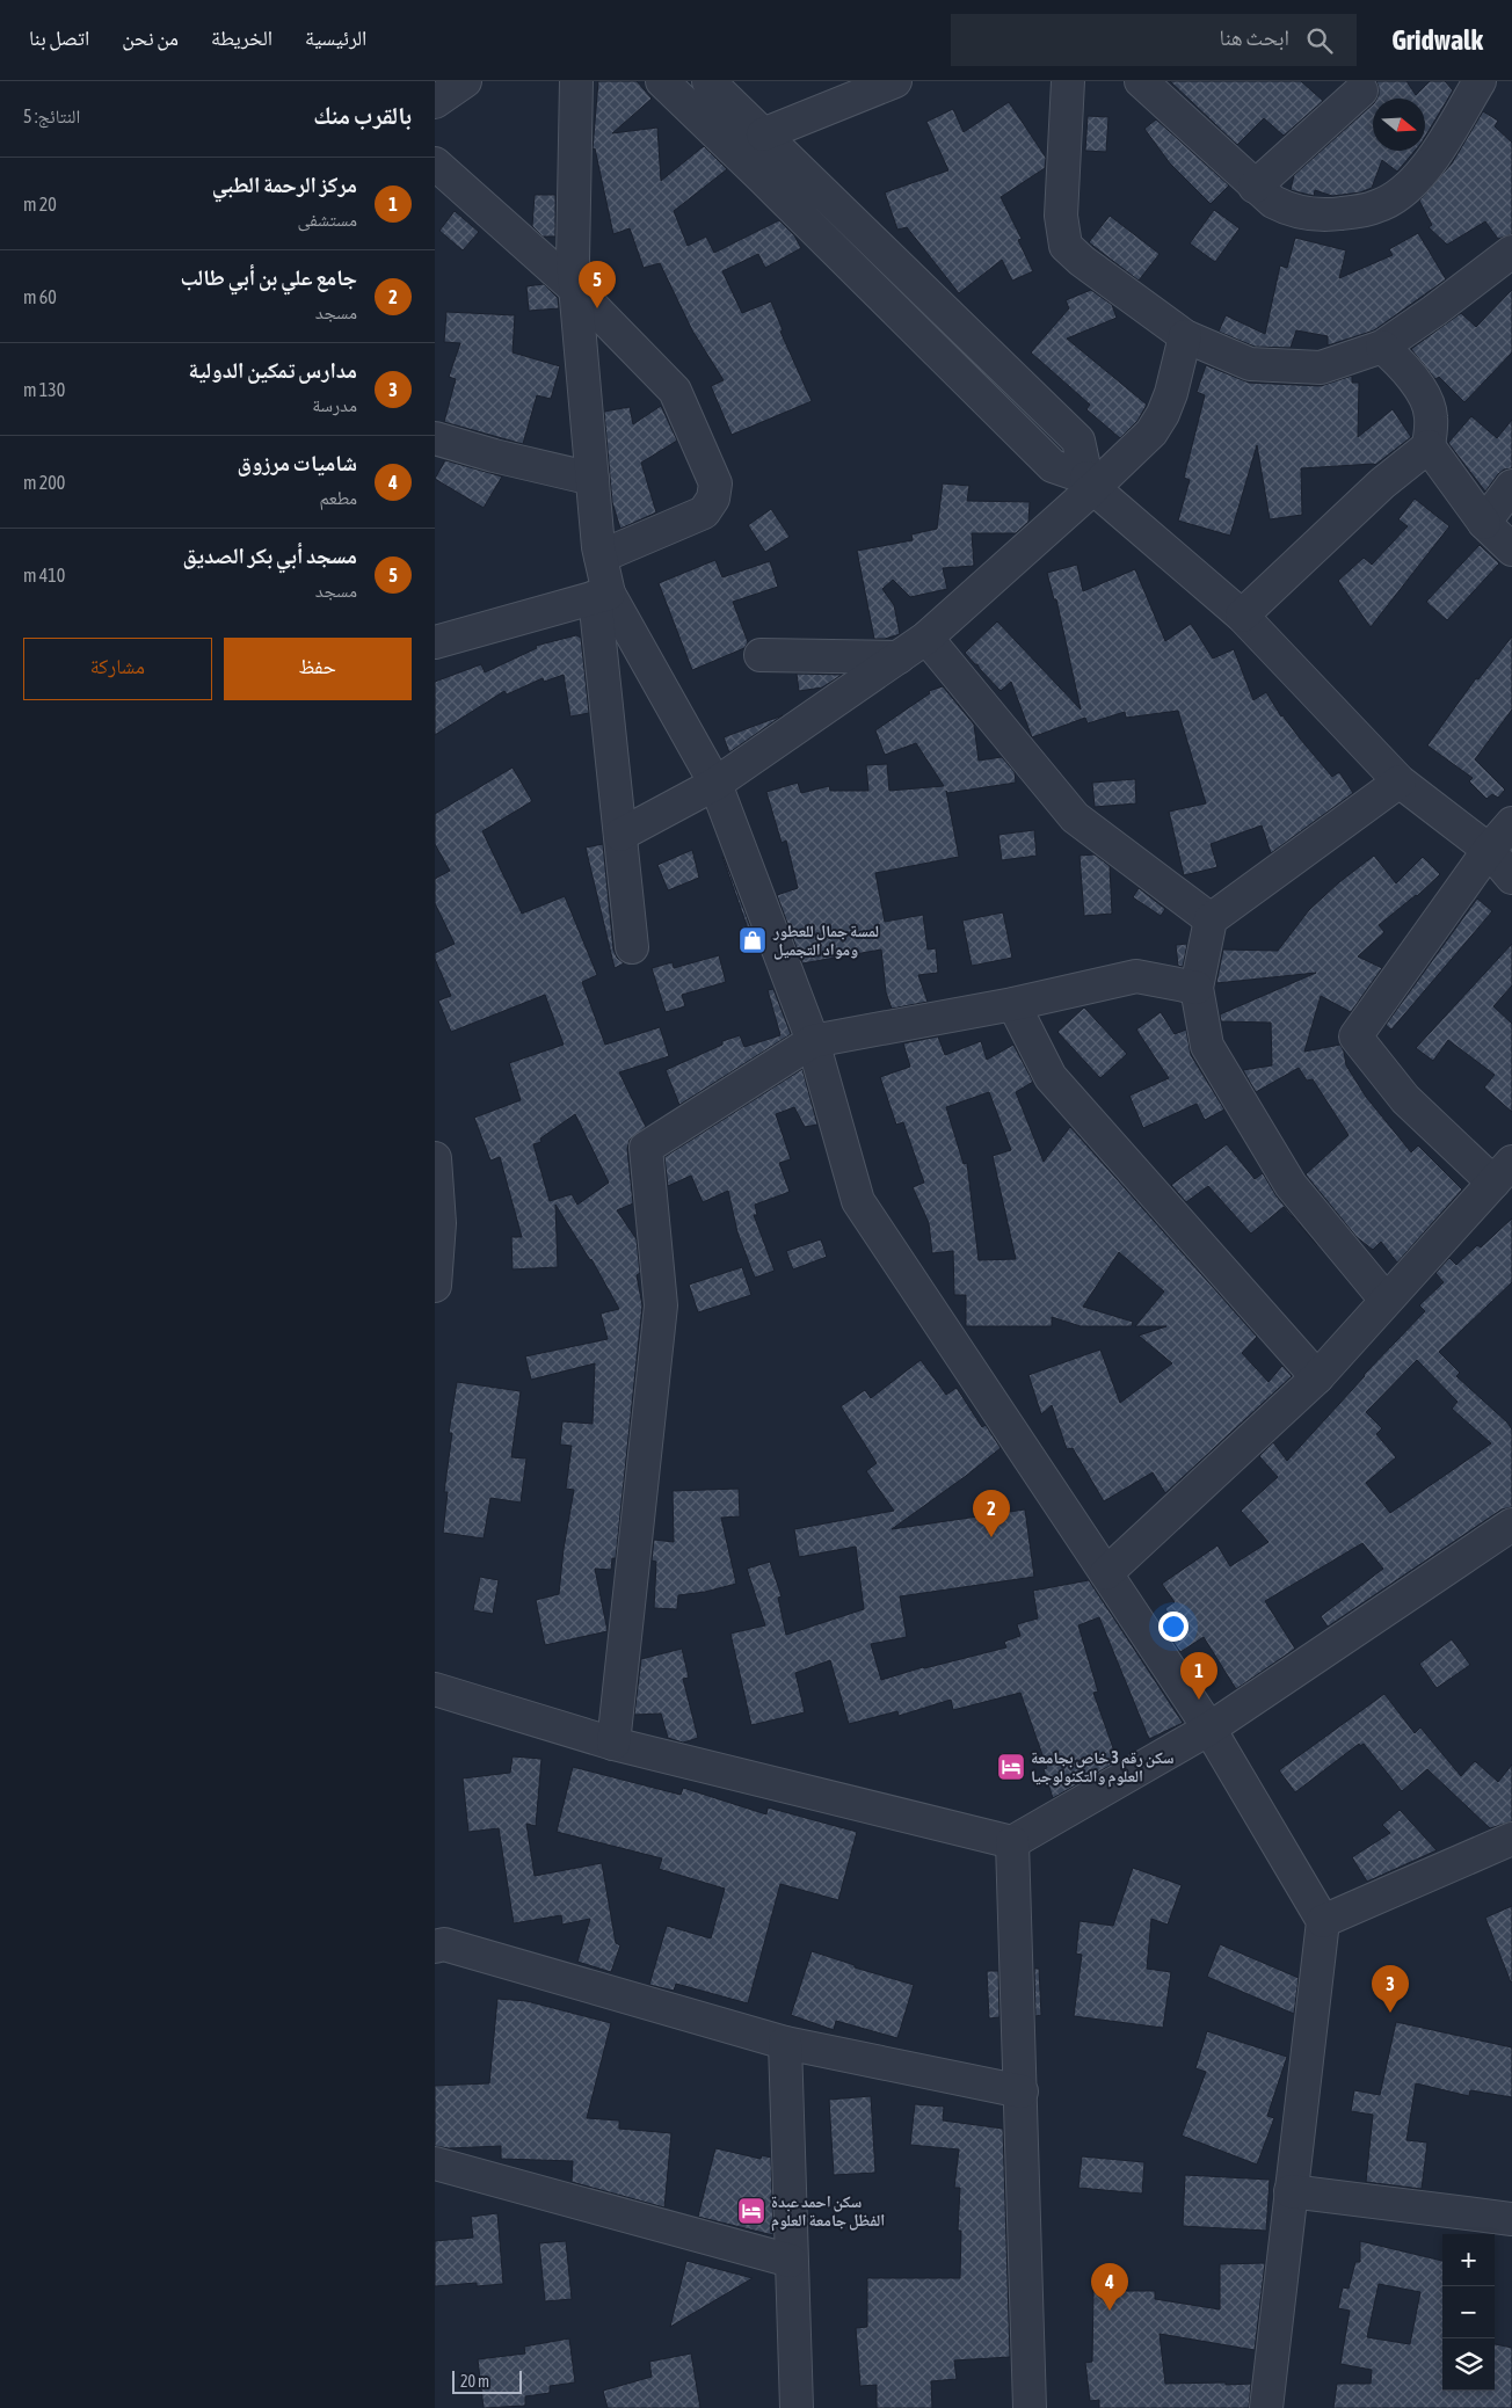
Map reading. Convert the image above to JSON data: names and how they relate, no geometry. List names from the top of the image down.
{
  "places": {
    "shop": ["لمسة جمال للعطور ومواد التجميل"],
    "hotel": ["سكن رقم 3 خاص بجامعة العلوم والتكنولوجيا", "سكن احمد عبدة الفظل جامعة العلوم"]
  },
  "scale_bar": "20 m",
  "north": "right",
  "page": {
    "header": "Gridwalk",
    "search": "ابحث هنا",
    "nav": [
      "الرئيسية",
      "الخريطة",
      "من نحن",
      "اتصل بنا"
    ],
    "heading": ["بالقرب منك", "النتائج: 5"],
    "list": [
      {
        "mark": "1",
        "name": "مركز الرحمة الطبي",
        "note": "مستشفى",
        "value": "20 m"
      },
      {
        "mark": "2",
        "name": "جامع علي بن أبي طالب",
        "note": "مسجد",
        "value": "60 m"
      },
      {
        "mark": "3",
        "name": "مدارس تمكين الدولية",
        "note": "مدرسة",
        "value": "130 m"
      },
      {
        "mark": "4",
        "name": "شاميات مرزوق",
        "note": "مطعم",
        "value": "200 m"
      },
      {
        "mark": "5",
        "name": "مسجد أبي بكر الصديق",
        "note": "مسجد",
        "value": "410 m"
      }
    ],
    "pins": [
      "5",
      "2",
      "1",
      "3",
      "4"
    ],
    "buttons": ["حفظ", "مشاركة"],
    "map_buttons": ["+", "−"],
    "scale": "20 m"
  }
}
